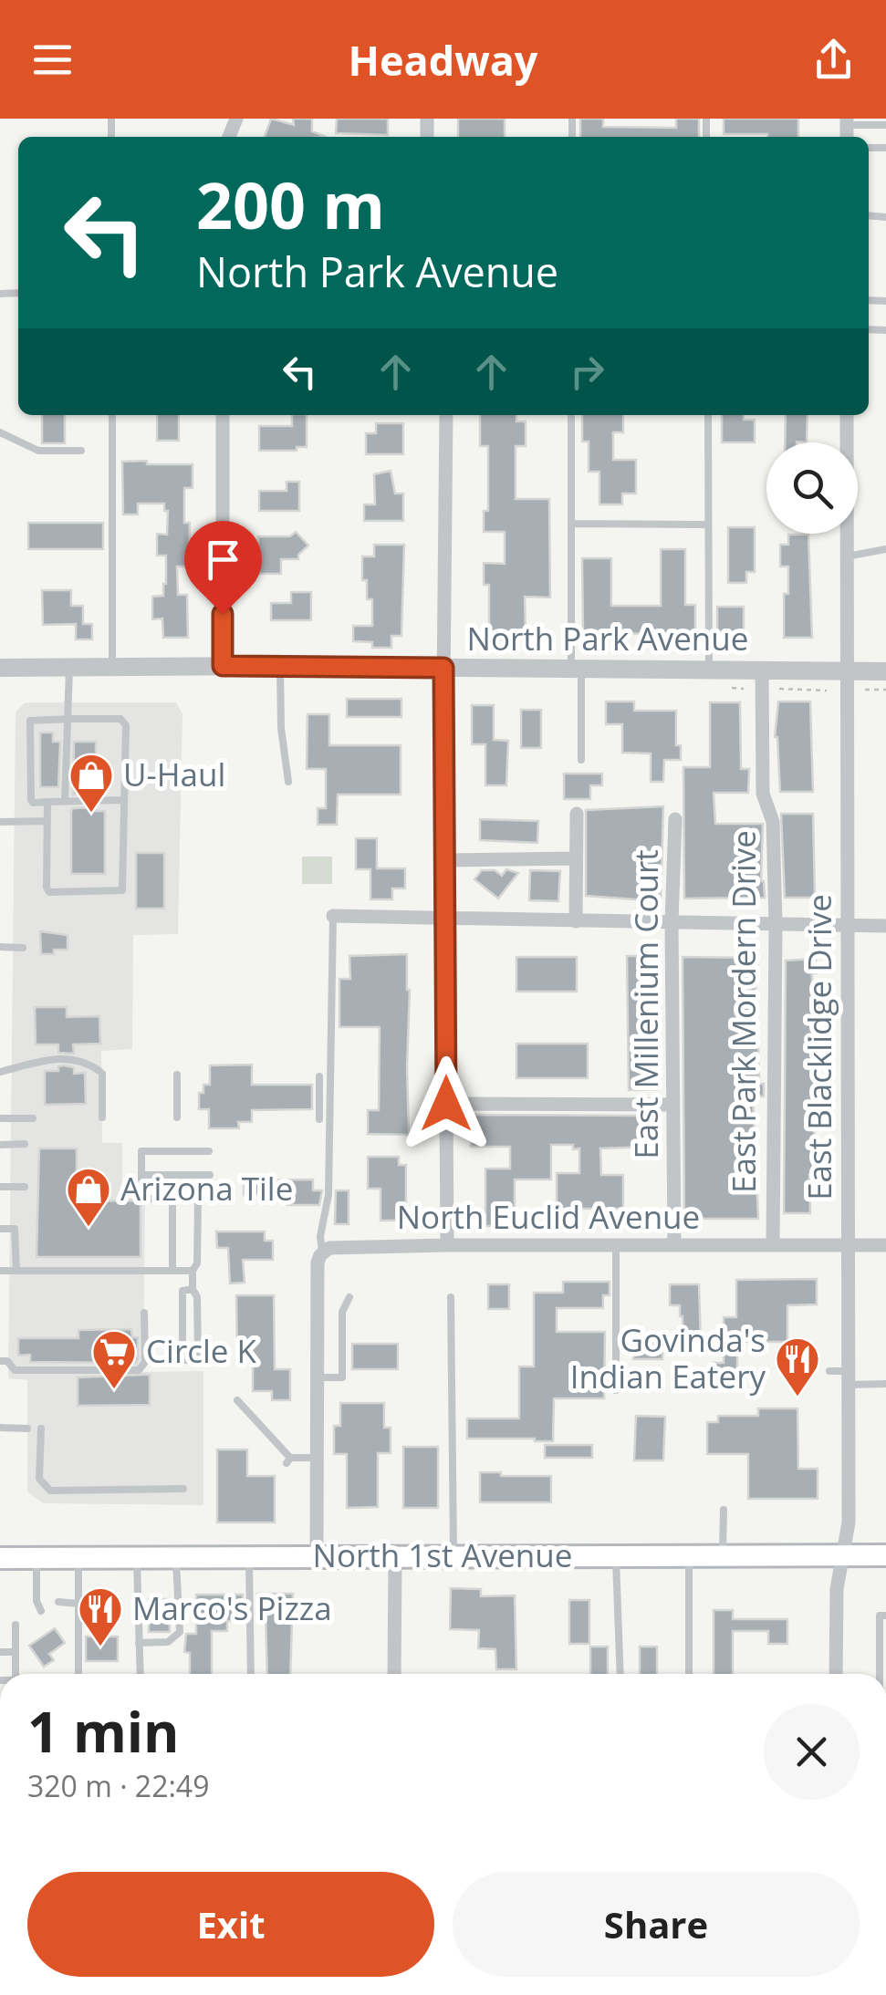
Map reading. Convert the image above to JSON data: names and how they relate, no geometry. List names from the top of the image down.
{
  "streets": {
    "main road": ["North 1st Avenue"],
    "street": [
      "North Park Avenue",
      "East Millenium Court",
      "East Park Mordern Drive",
      "East Blacklidge Drive",
      "North Euclid Avenue"
    ]
  },
  "crossings": [
    ["North Park Avenue", "East Park Mordern Drive"],
    ["North Park Avenue", "East Blacklidge Drive"],
    ["East Millenium Court", "North Euclid Avenue"],
    ["East Park Mordern Drive", "North Euclid Avenue"],
    ["East Blacklidge Drive", "North Euclid Avenue"],
    ["East Blacklidge Drive", "North 1st Avenue"]
  ],
  "places": {
    "shop": ["U-Haul", "Arizona Tile"],
    "supermarket": ["Circle K"],
    "restaurant": ["Govinda's Indian Eatery", "Marco's Pizza"]
  },
  "page": {
    "header": "Headway",
    "turn": ["200 m", "North Park Avenue"],
    "heading": ["1 min", "320 m · 22:49"],
    "buttons": ["Exit", "Share"]
  }
}
